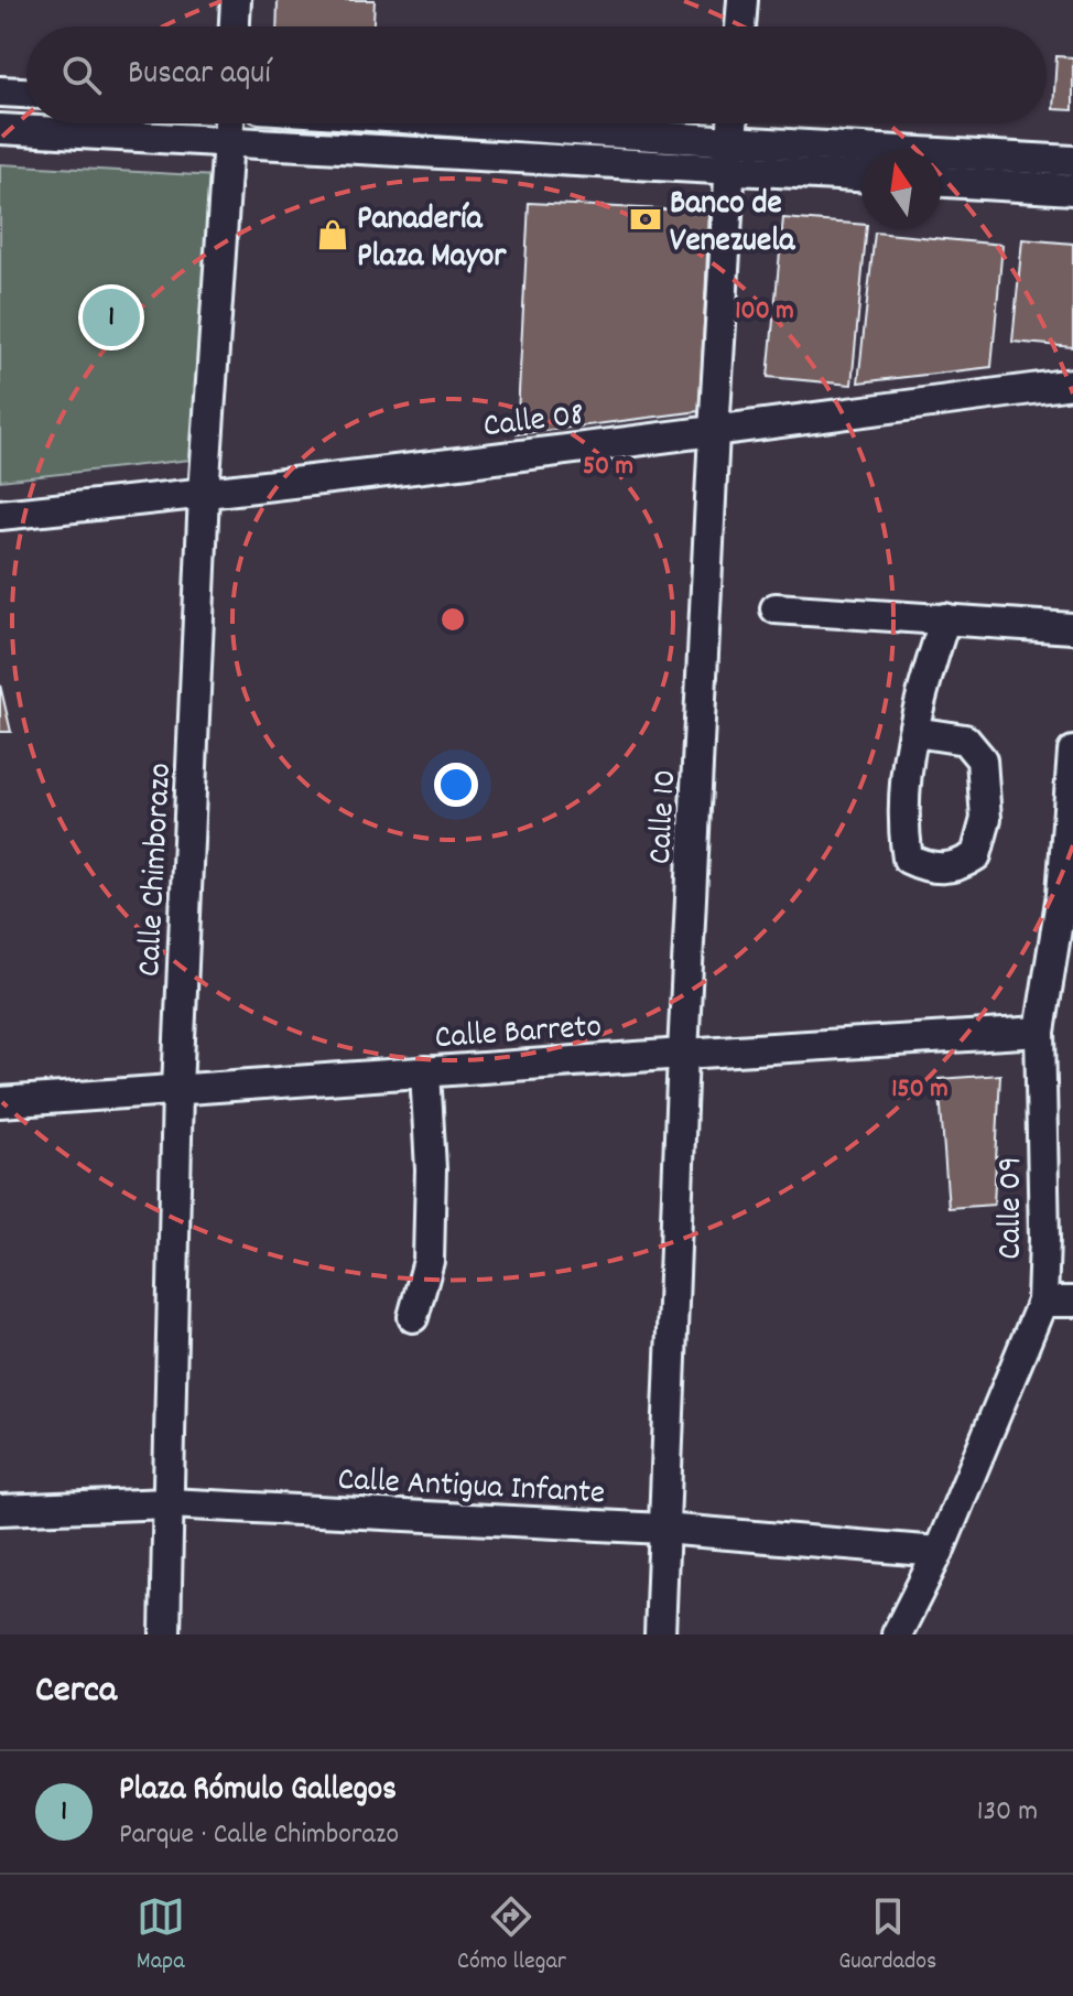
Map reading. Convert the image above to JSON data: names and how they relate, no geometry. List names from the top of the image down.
{
  "streets": {
    "street": [
      "Calle 08",
      "Calle 10",
      "Calle Chimborazo",
      "Calle Barreto",
      "Calle 09",
      "Calle Antigua Infante"
    ]
  },
  "crossings": [
    ["Calle 08", "Calle 10"],
    ["Calle 08", "Calle Chimborazo"],
    ["Calle 10", "Calle Barreto"],
    ["Calle 10", "Calle Antigua Infante"],
    ["Calle Chimborazo", "Calle Barreto"],
    ["Calle Chimborazo", "Calle Antigua Infante"],
    ["Calle Barreto", "Calle 09"],
    ["Calle 09", "Calle Antigua Infante"]
  ],
  "places": {
    "bank": ["Banco de Venezuela"],
    "shop": ["Panadería Plaza Mayor"]
  },
  "north": "top",
  "page": {
    "search": "Buscar aquí",
    "pins": "1",
    "heading": "Cerca",
    "list": [
      {
        "mark": "1",
        "name": "Plaza Rómulo Gallegos",
        "note": "Parque · Calle Chimborazo",
        "value": "130 m"
      }
    ],
    "nav": ["Mapa", "Cómo llegar", "Guardados"]
  },
  "rings": ["100 m", "50 m", "150 m"]
}
